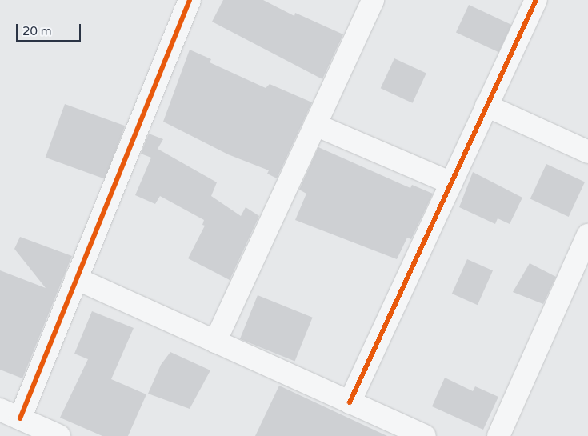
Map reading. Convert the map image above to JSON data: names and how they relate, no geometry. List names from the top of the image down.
{
  "scale_bar": "20 m"
}
